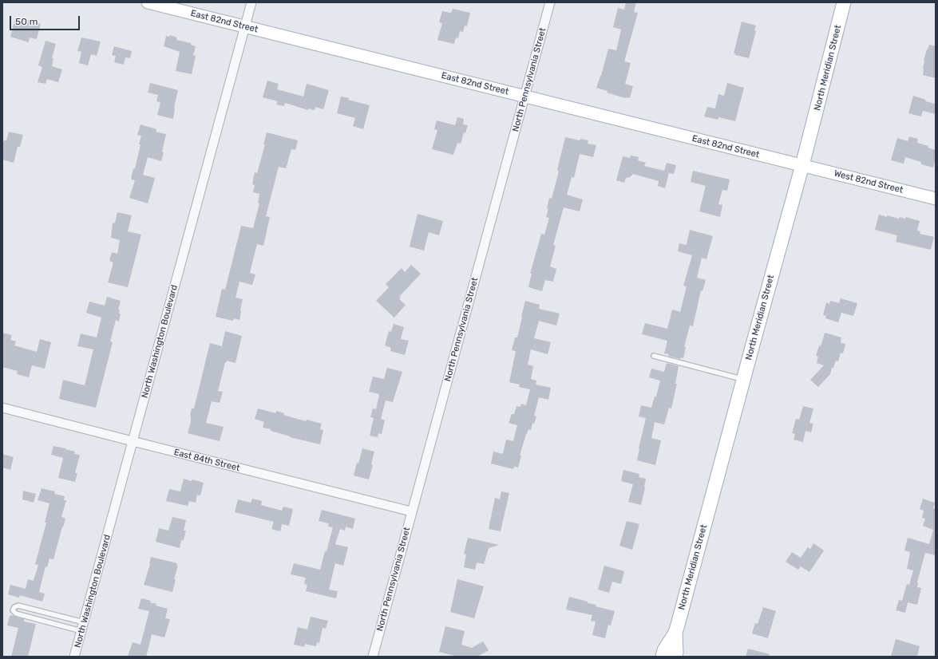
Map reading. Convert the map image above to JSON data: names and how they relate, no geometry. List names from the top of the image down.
{
  "streets": {
    "main road": ["North Meridian Street"],
    "street": [
      "East 82nd Street",
      "North Pennsylvania Street",
      "West 82nd Street",
      "North Washington Boulevard",
      "East 84th Street"
    ]
  },
  "crossings": [
    ["East 82nd Street", "North Meridian Street"],
    ["East 82nd Street", "North Pennsylvania Street"],
    ["East 82nd Street", "West 82nd Street"],
    ["East 82nd Street", "North Washington Boulevard"],
    ["North Meridian Street", "West 82nd Street"],
    ["North Pennsylvania Street", "East 84th Street"],
    ["North Washington Boulevard", "East 84th Street"]
  ],
  "scale_bar": "50 m"
}
